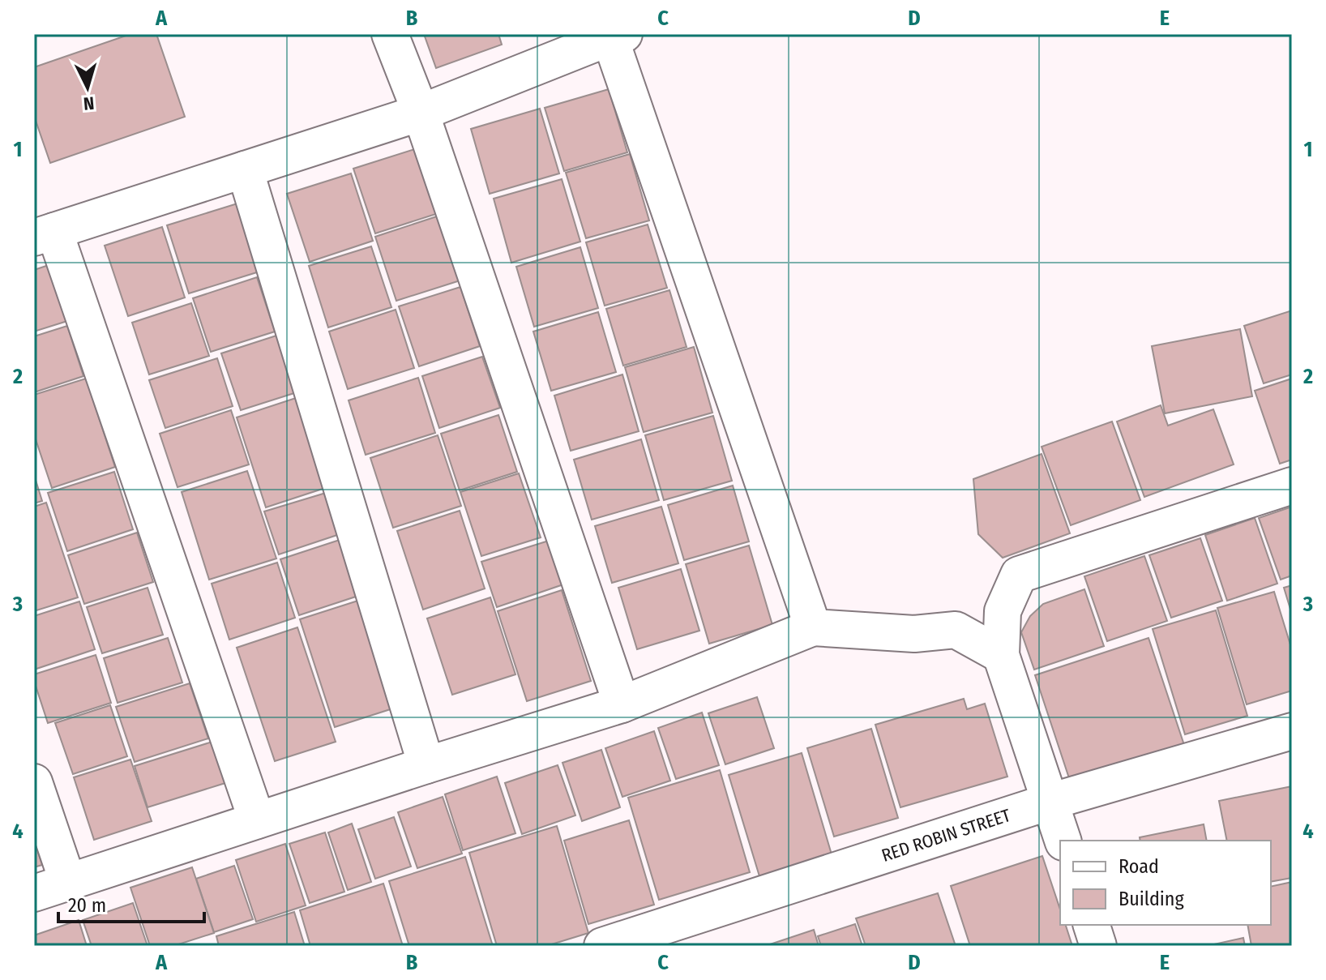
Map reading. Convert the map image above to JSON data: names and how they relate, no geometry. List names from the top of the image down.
{
  "streets": {
    "street": ["RED ROBIN STREET"]
  },
  "legend": ["Road", "Building"],
  "scale_bar": "20 m",
  "north": "bottom",
  "grid": {
    "columns": [
      "A",
      "B",
      "C",
      "D",
      "E"
    ],
    "rows": [
      "1",
      "2",
      "3",
      "4"
    ]
  }
}
